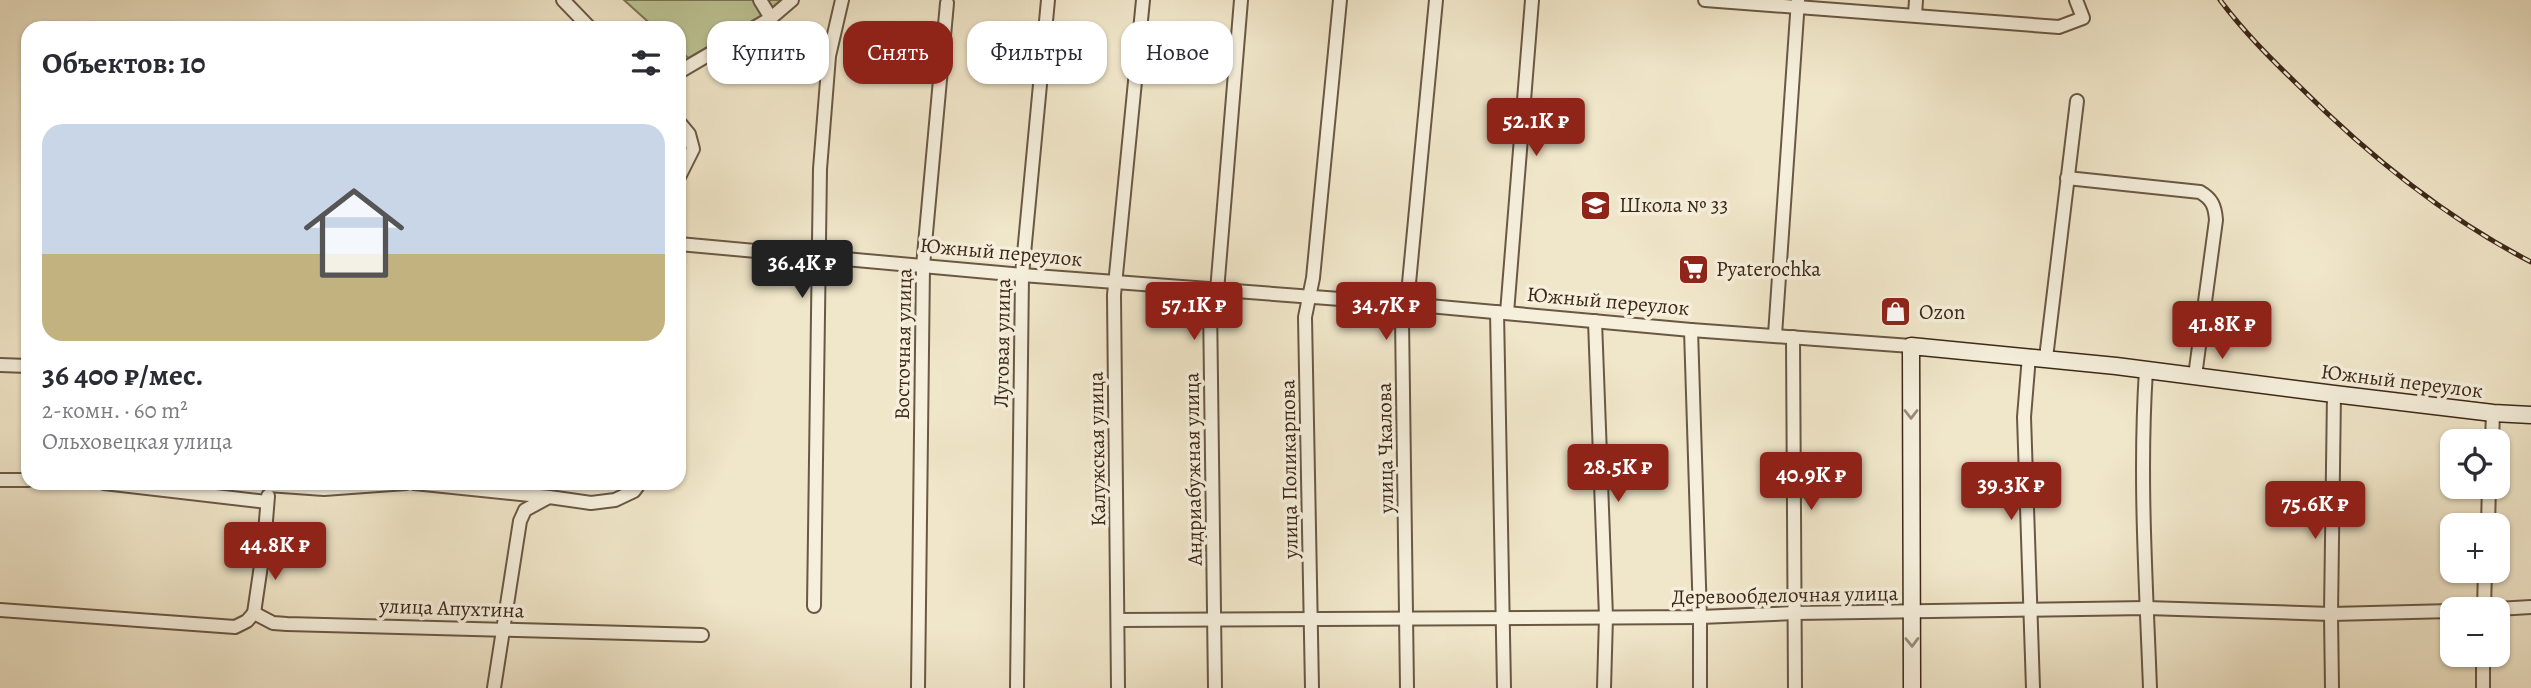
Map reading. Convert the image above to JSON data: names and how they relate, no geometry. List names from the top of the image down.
{
  "streets": {
    "main road": ["Южный переулок"],
    "street": [
      "Луговая улица",
      "Восточная улица",
      "улица Чкалова",
      "Калужская улица",
      "Андриабужная улица",
      "улица Поликарпова",
      "Деревообделочная улица",
      "улица Апухтина"
    ]
  },
  "crossings": [
    ["Южный переулок", "Луговая улица"],
    ["Южный переулок", "Восточная улица"],
    ["Южный переулок", "улица Чкалова"],
    ["Южный переулок", "Калужская улица"],
    ["Южный переулок", "Андриабужная улица"],
    ["Южный переулок", "улица Поликарпова"],
    ["улица Чкалова", "Деревообделочная улица"],
    ["Калужская улица", "Деревообделочная улица"],
    ["Андриабужная улица", "Деревообделочная улица"],
    ["улица Поликарпова", "Деревообделочная улица"]
  ],
  "places": {
    "school or university": ["Школа № 33"],
    "supermarket": ["Pyaterochka"],
    "shop": ["Ozon"]
  },
  "page": {
    "chip": [
      "Купить",
      "Снять",
      "Фильтры",
      "Новое"
    ],
    "heading": "Объектов: 10",
    "price": [
      "52.1K ₽",
      "36.4K ₽",
      "57.1K ₽",
      "34.7K ₽",
      "41.8K ₽",
      "28.5K ₽",
      "40.9K ₽",
      "39.3K ₽",
      "75.6K ₽",
      "44.8K ₽"
    ],
    "list": [
      {
        "name": "36 400 ₽/мес.",
        "note": "2-комн. · 60 m² · Ольховецкая улица"
      }
    ],
    "map_buttons": ["+", "−"]
  }
}
